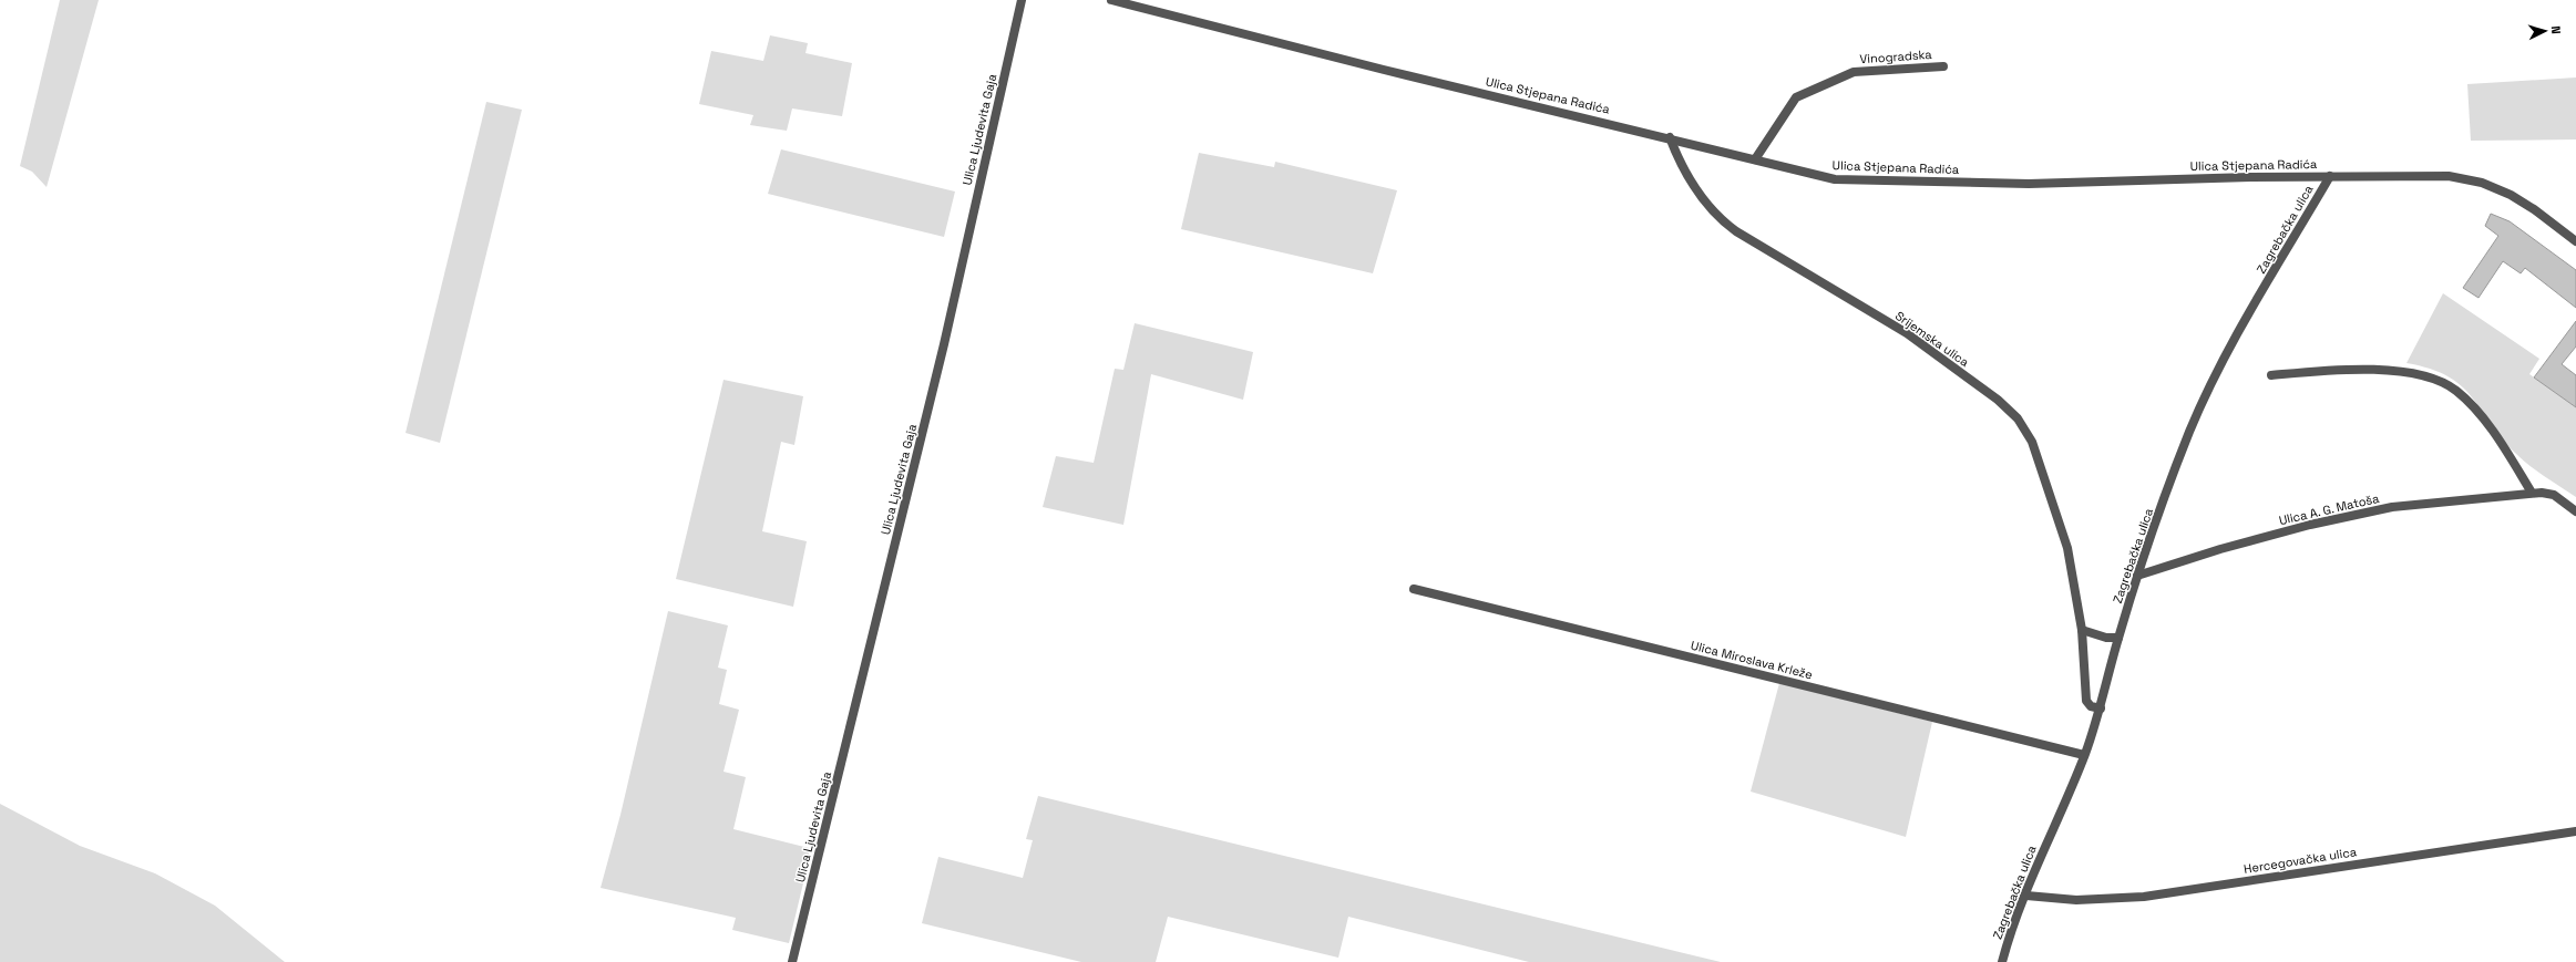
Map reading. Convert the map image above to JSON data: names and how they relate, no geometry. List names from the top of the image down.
{
  "streets": {
    "street": [
      "Vinogradska",
      "Ulica Stjepana Radića",
      "Ulica Ljudevita Gaja",
      "Zagrebačka ulica",
      "Srijemska ulica",
      "Ulica A. G. Matoša",
      "Ulica Miroslava Krleže",
      "Hercegovačka ulica"
    ]
  },
  "crossings": [
    ["Vinogradska", "Ulica Stjepana Radića"],
    ["Ulica Stjepana Radića", "Zagrebačka ulica"],
    ["Ulica Stjepana Radića", "Srijemska ulica"],
    ["Zagrebačka ulica", "Srijemska ulica"],
    ["Zagrebačka ulica", "Ulica A. G. Matoša"],
    ["Zagrebačka ulica", "Ulica Miroslava Krleže"],
    ["Zagrebačka ulica", "Hercegovačka ulica"]
  ],
  "north": "right"
}
